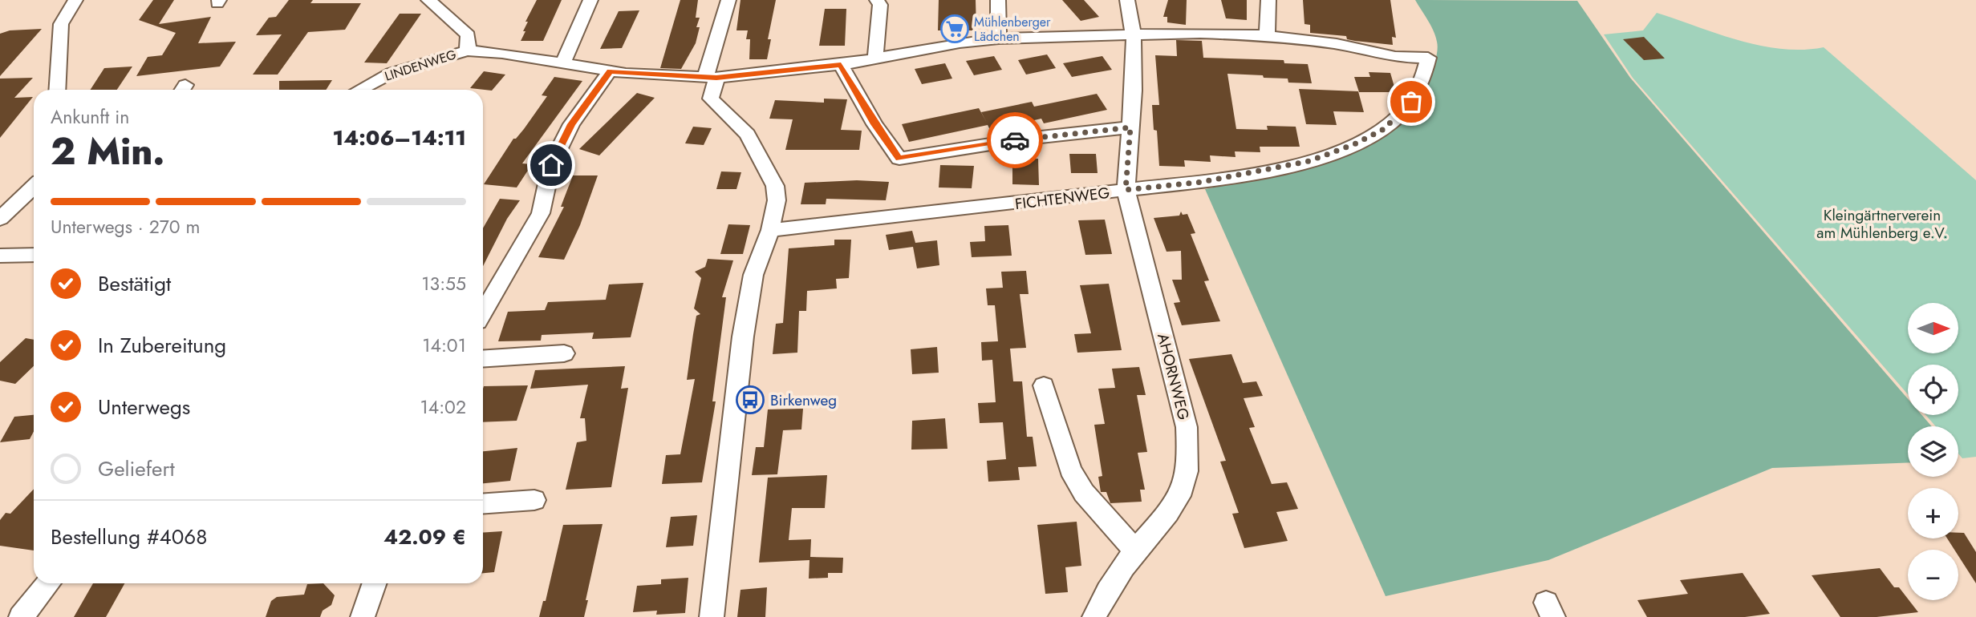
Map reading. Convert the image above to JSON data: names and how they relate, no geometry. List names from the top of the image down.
{
  "streets": {
    "street": ["LINDENWEG", "FICHTENWEG", "AHORNWEG"]
  },
  "crossings": [
    ["FICHTENWEG", "AHORNWEG"]
  ],
  "parks": ["Kleingärtnerverein am Mühlenberg e.V."],
  "places": {
    "supermarket": ["Mühlenberger Lädchen"],
    "bus stop": ["Birkenweg"]
  },
  "north": "right",
  "page": {
    "heading": ["2 Min.", "Ankunft in", "14:06–14:11"],
    "panel": ["Bestellung #4068", "42.09 €"],
    "bar": "Unterwegs · 270 m",
    "list": [
      ["Bestätigt", "13:55"],
      ["In Zubereitung", "14:01"],
      ["Unterwegs", "14:02"],
      "Geliefert"
    ],
    "map_buttons": ["+", "−"]
  }
}
